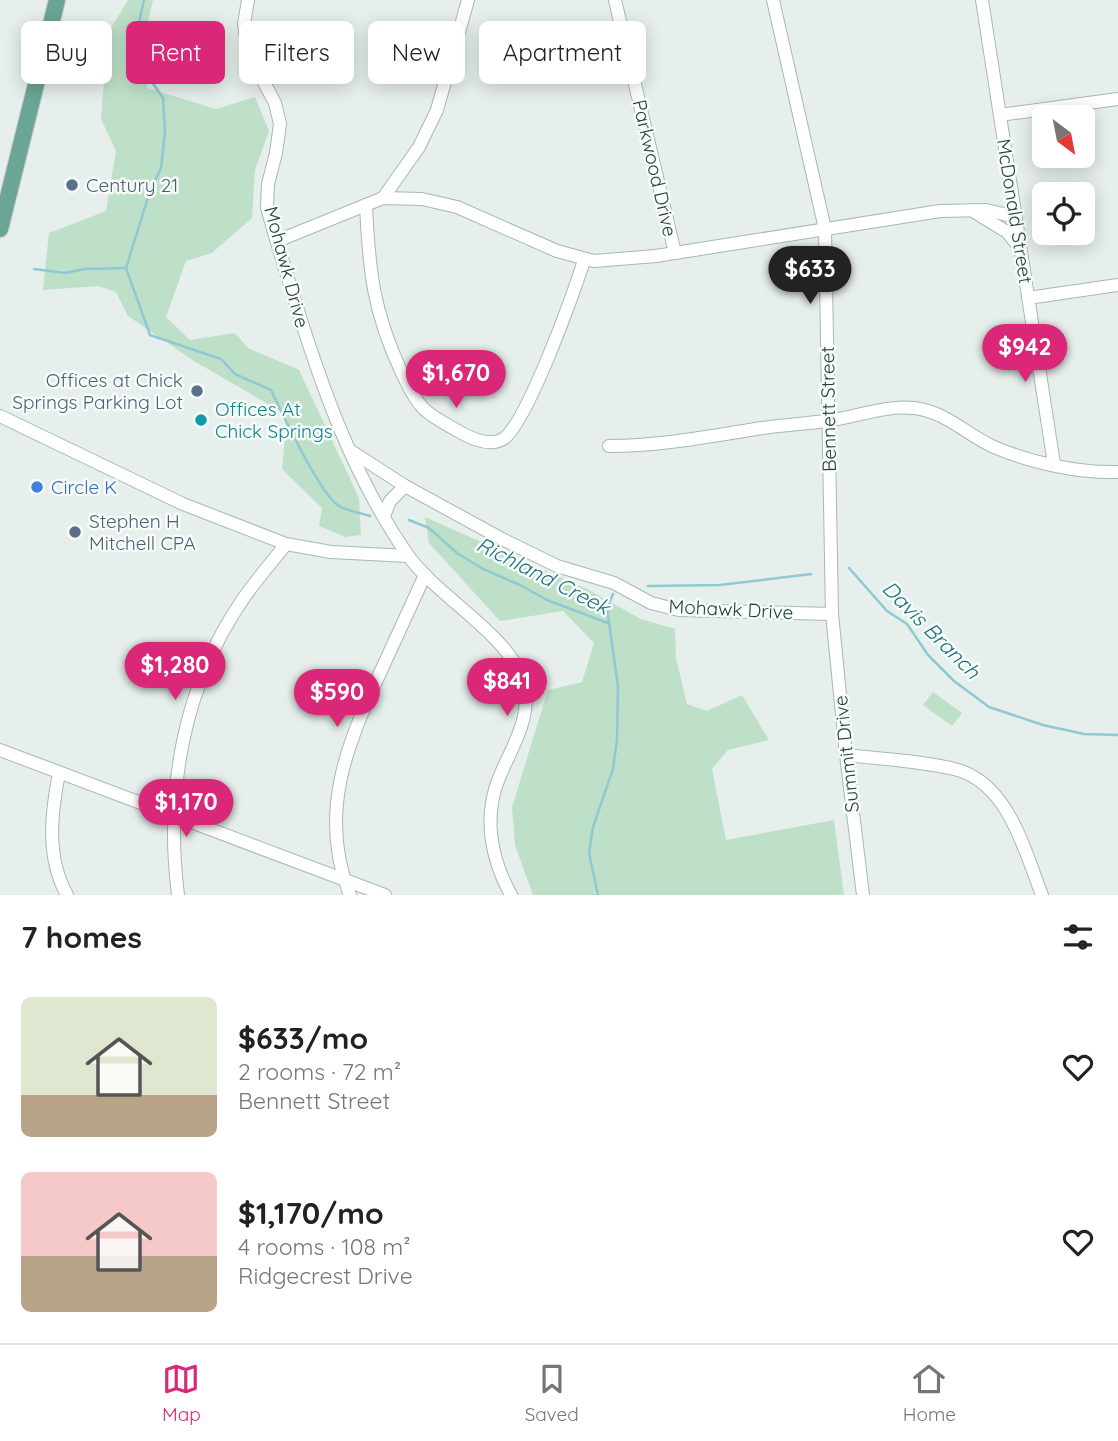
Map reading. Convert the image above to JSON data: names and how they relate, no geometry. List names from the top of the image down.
{
  "streets": {
    "street": [
      "Parkwood Drive",
      "McDonald Street",
      "Mohawk Drive",
      "Bennett Street",
      "Summit Drive"
    ]
  },
  "crossings": [
    ["Mohawk Drive", "Bennett Street"],
    ["Mohawk Drive", "Summit Drive"],
    ["Bennett Street", "Summit Drive"]
  ],
  "water": ["Richland Creek", "Davis Branch"],
  "places": [
    "Century 21",
    "Offices at Chick Springs Parking Lot",
    "Offices At Chick Springs",
    "Circle K",
    "Stephen H Mitchell CPA"
  ],
  "north": "bottom right",
  "page": {
    "chip": [
      "Buy",
      "Rent",
      "Filters",
      "New",
      "Apartment"
    ],
    "price": [
      "$633",
      "$942",
      "$1,670",
      "$1,280",
      "$841",
      "$590",
      "$1,170"
    ],
    "heading": "7 homes",
    "list": [
      {
        "name": "$633/mo",
        "note": "2 rooms · 72 m² · Bennett Street"
      },
      {
        "name": "$1,170/mo",
        "note": "4 rooms · 108 m² · Ridgecrest Drive"
      }
    ],
    "tabs": ["Map", "Saved", "Home"]
  }
}
